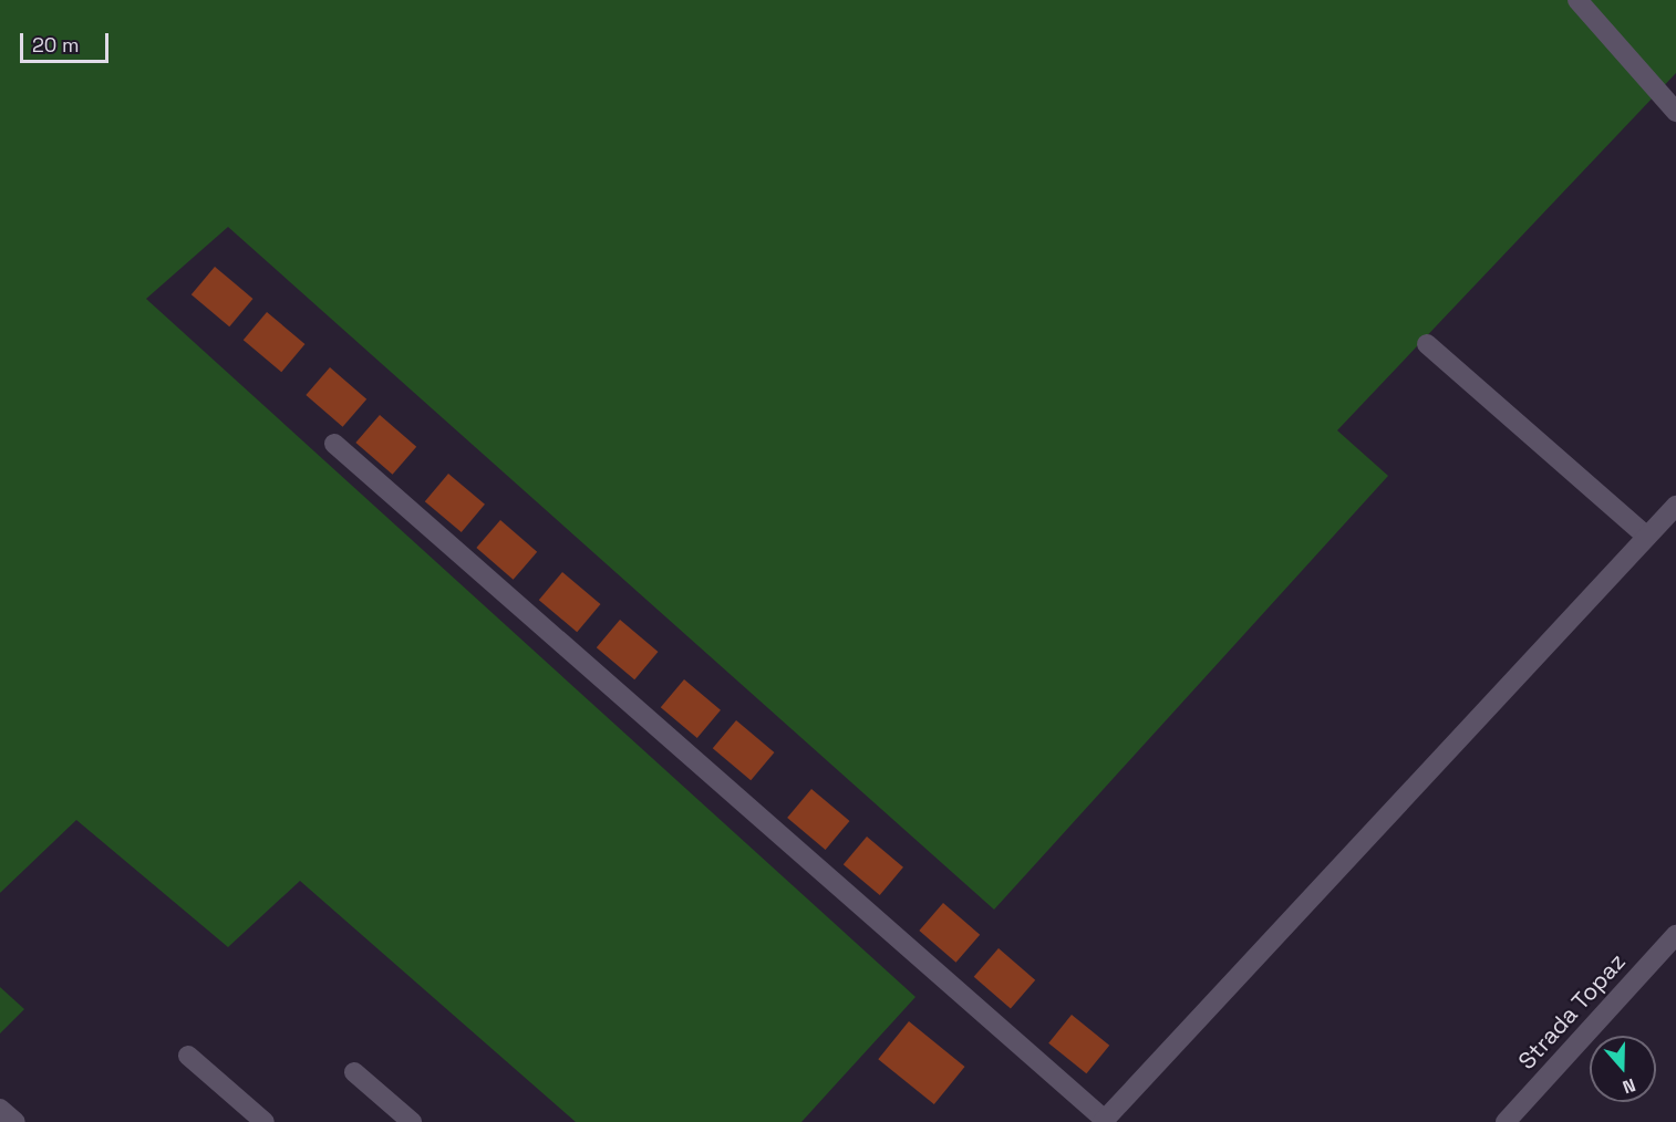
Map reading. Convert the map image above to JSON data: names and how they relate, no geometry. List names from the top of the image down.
{
  "streets": {
    "street": ["Strada Topaz"]
  },
  "scale_bar": "20 m",
  "north": "bottom"
}
